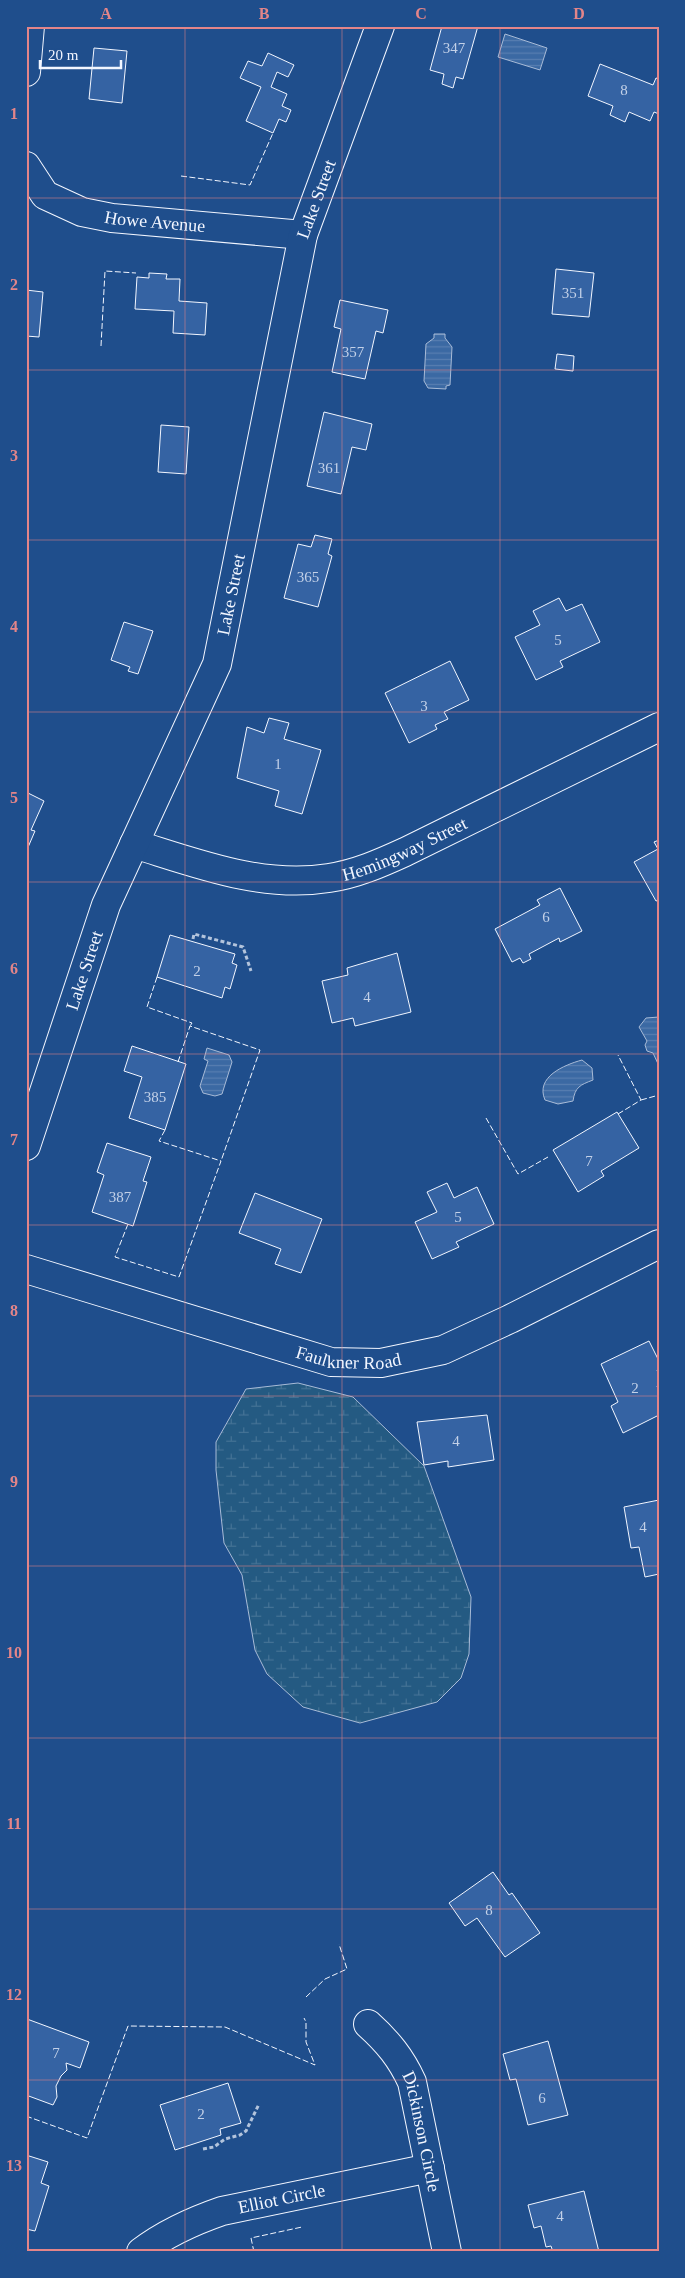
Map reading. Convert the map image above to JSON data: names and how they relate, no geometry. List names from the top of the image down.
{
  "streets": {
    "street": [
      "Lake Street",
      "Howe Avenue",
      "Hemingway Street",
      "Faulkner Road",
      "Dickinson Circle",
      "Elliot Circle"
    ]
  },
  "crossings": [
    ["Lake Street", "Howe Avenue"],
    ["Lake Street", "Hemingway Street"],
    ["Dickinson Circle", "Elliot Circle"]
  ],
  "house_numbers": [
    "347",
    "8",
    "351",
    "357",
    "361",
    "365",
    "5",
    "3",
    "1",
    "6",
    "2",
    "4",
    "385",
    "7",
    "387",
    "5",
    "2",
    "4",
    "4",
    "8",
    "7",
    "6",
    "2",
    "4"
  ],
  "scale_bar": "20 m",
  "grid": {
    "columns": [
      "A",
      "B",
      "C",
      "D"
    ],
    "rows": [
      "1",
      "2",
      "3",
      "4",
      "5",
      "6",
      "7",
      "8",
      "9",
      "10",
      "11",
      "12",
      "13"
    ]
  }
}
